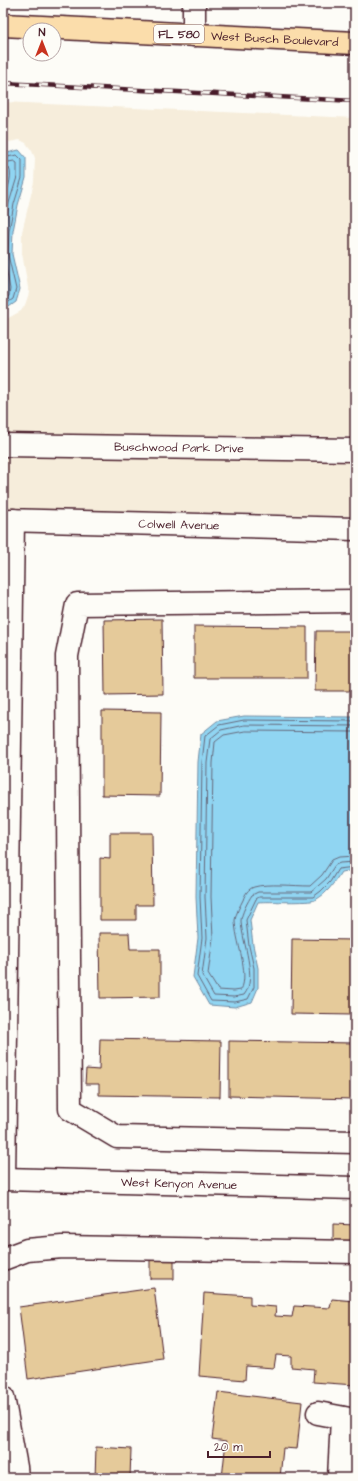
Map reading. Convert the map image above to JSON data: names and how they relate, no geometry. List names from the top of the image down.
{
  "streets": {
    "main road": ["FL 580", "West Busch Boulevard"],
    "street": ["Buschwood Park Drive", "Colwell Avenue", "West Kenyon Avenue"]
  },
  "scale_bar": "20 m",
  "north": "top"
}
